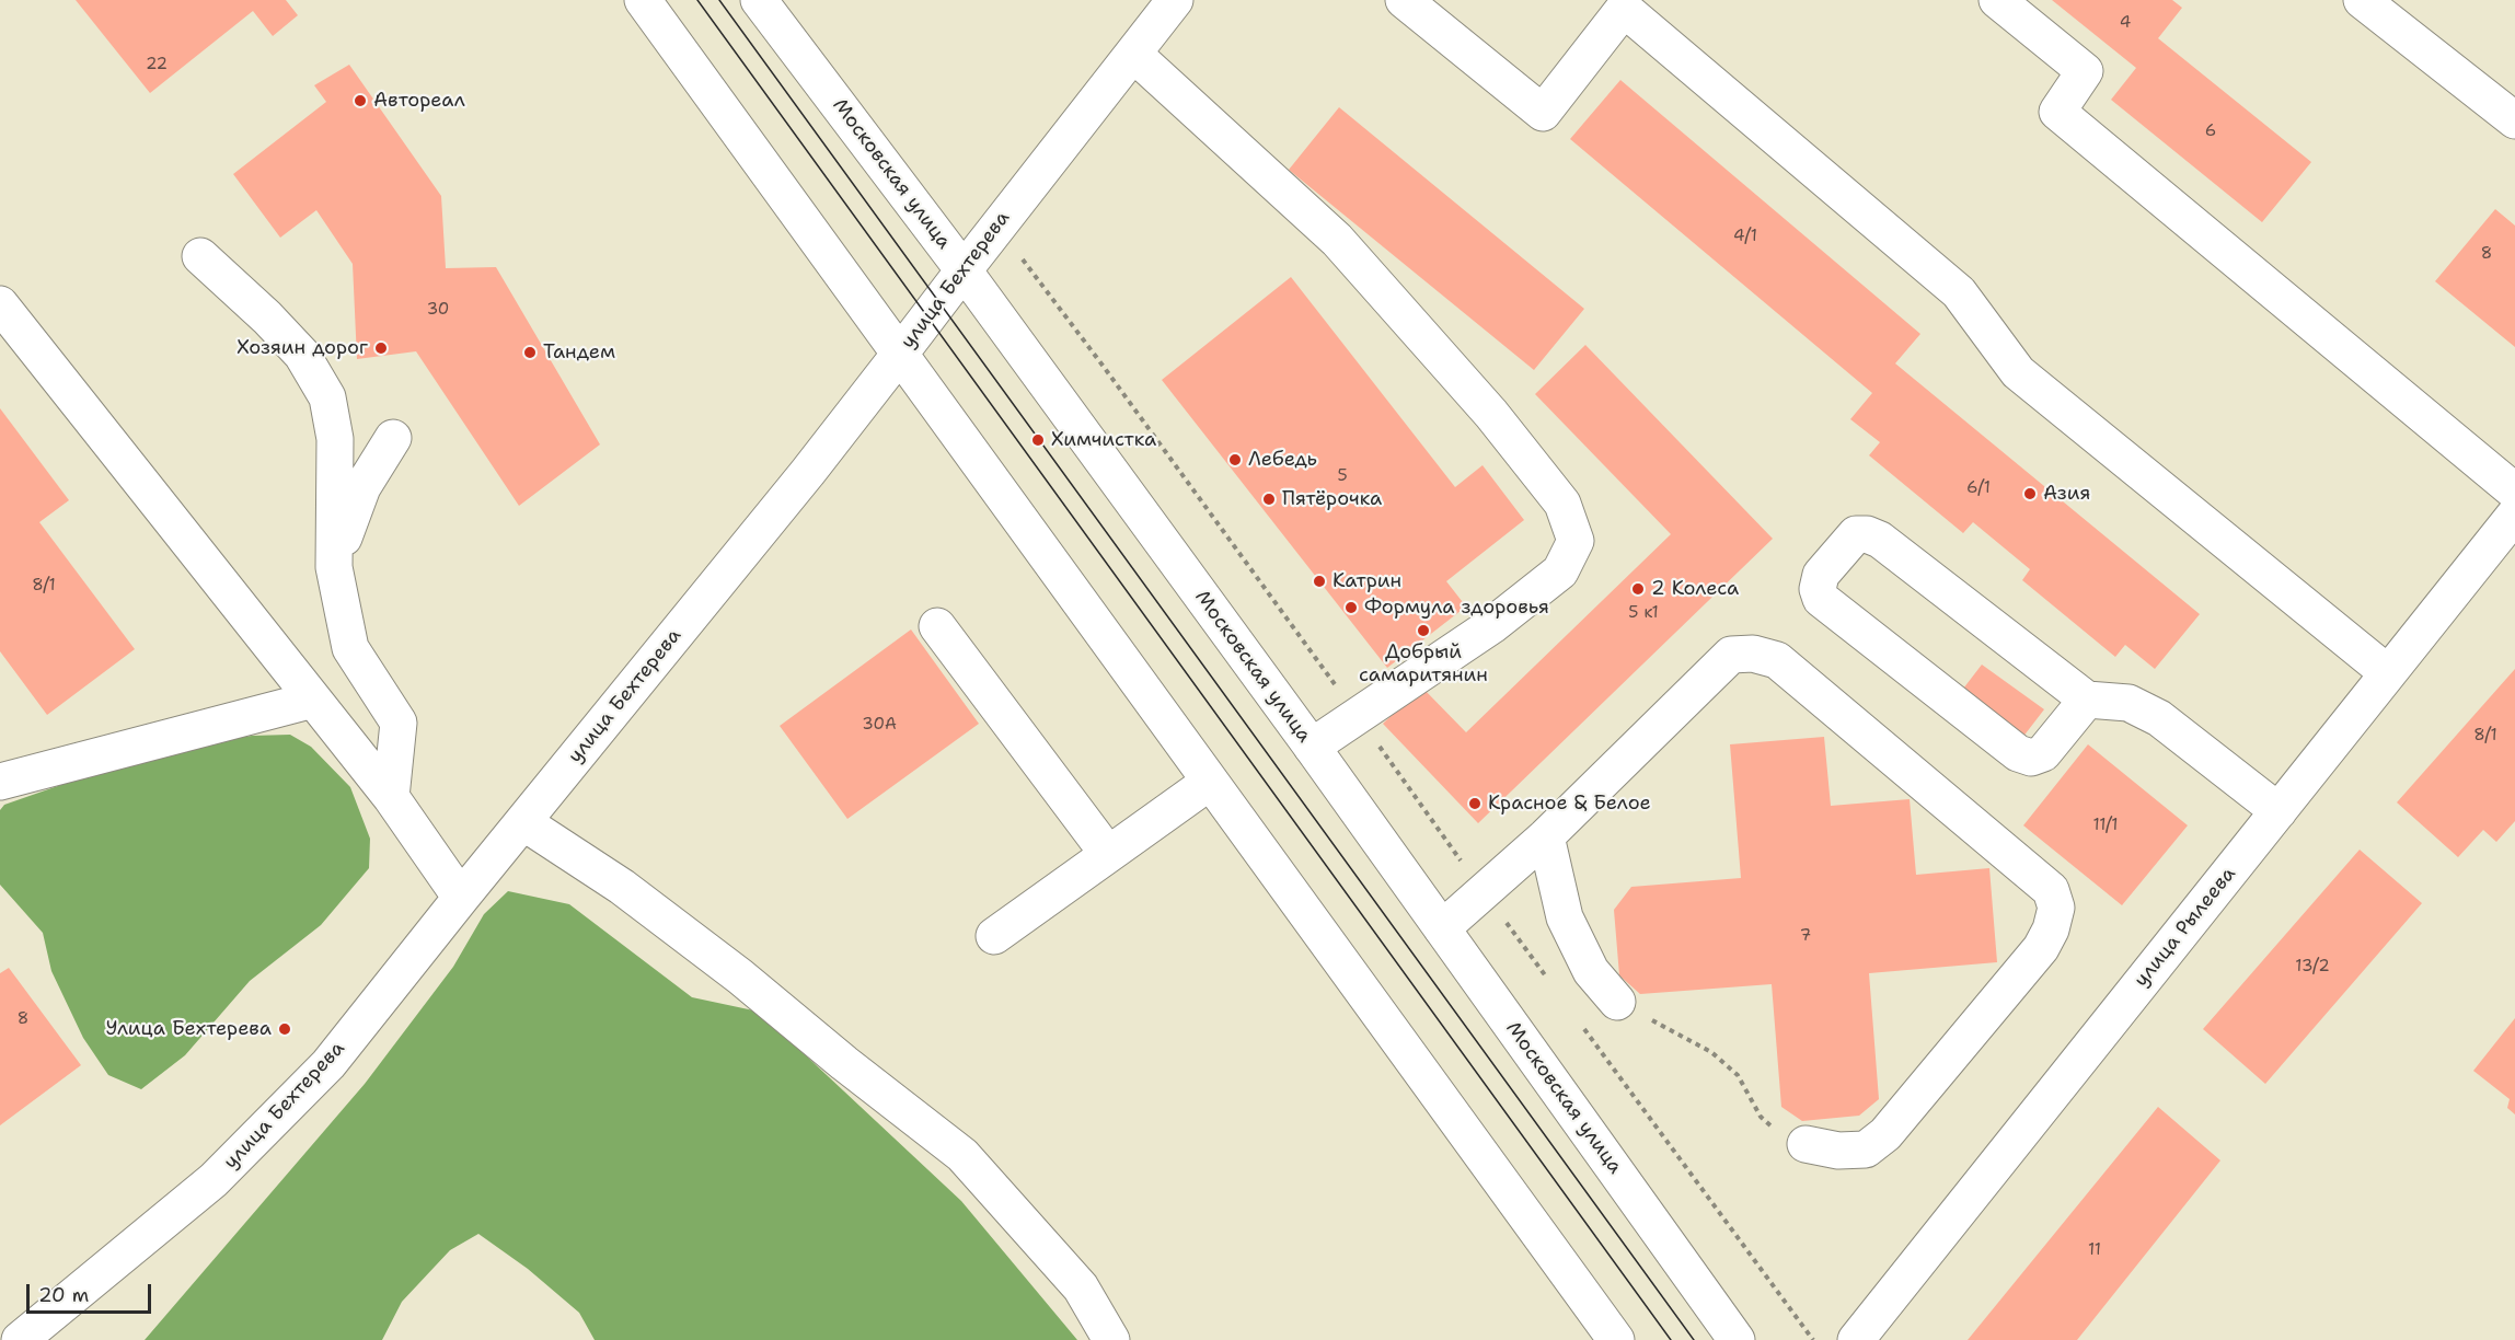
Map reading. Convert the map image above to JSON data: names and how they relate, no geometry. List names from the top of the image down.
{
  "streets": {
    "main road": ["Московская улица", "улица Бехтерева", "улица Рылеева"]
  },
  "crossings": [
    ["Московская улица", "улица Бехтерева"]
  ],
  "places": [
    "Автореал",
    "Хозяин дорог",
    "Тандем",
    "Химчистка",
    "Лебедь",
    "Азия",
    "Пятёрочка",
    "Катрин",
    "2 Колеса",
    "Формула здоровья",
    "Добрый самаритянин",
    "Красное & Белое",
    "Улица Бехтерева"
  ],
  "house_numbers": [
    "4",
    "22",
    "6",
    "4/1",
    "8",
    "30",
    "5",
    "6/1",
    "8/1",
    "5 к1",
    "30А",
    "8/1",
    "11/1",
    "7",
    "13/2",
    "8",
    "11"
  ],
  "scale_bar": "20 m"
}
